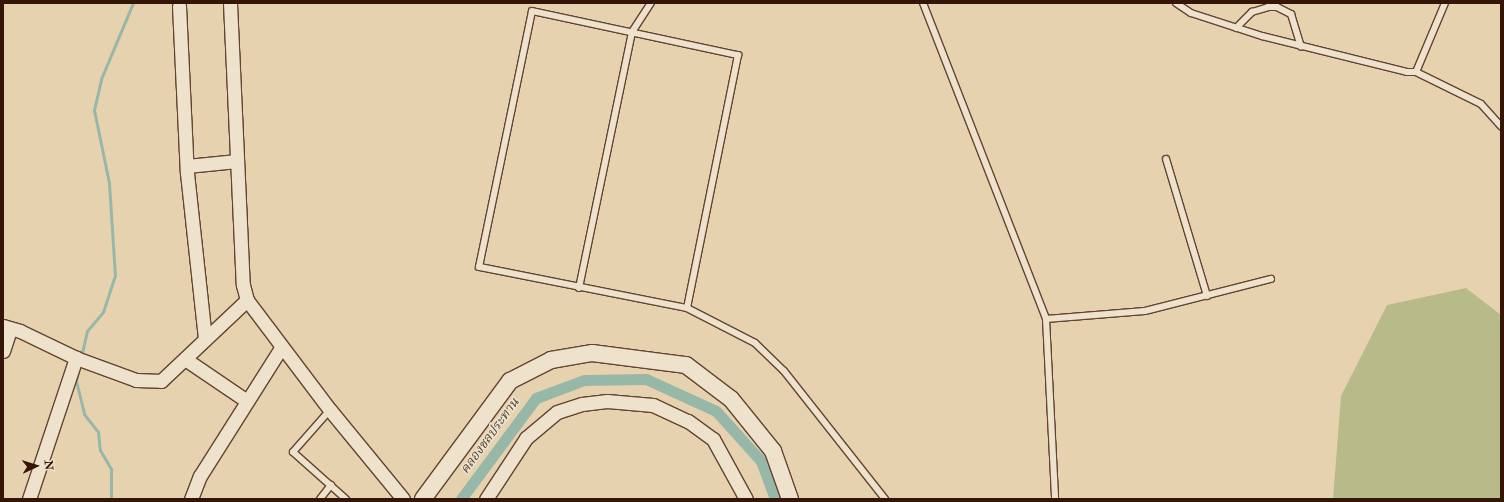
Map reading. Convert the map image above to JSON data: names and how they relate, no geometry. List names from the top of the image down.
{
  "water": ["คลองชลประทาน"],
  "north": "right"
}
